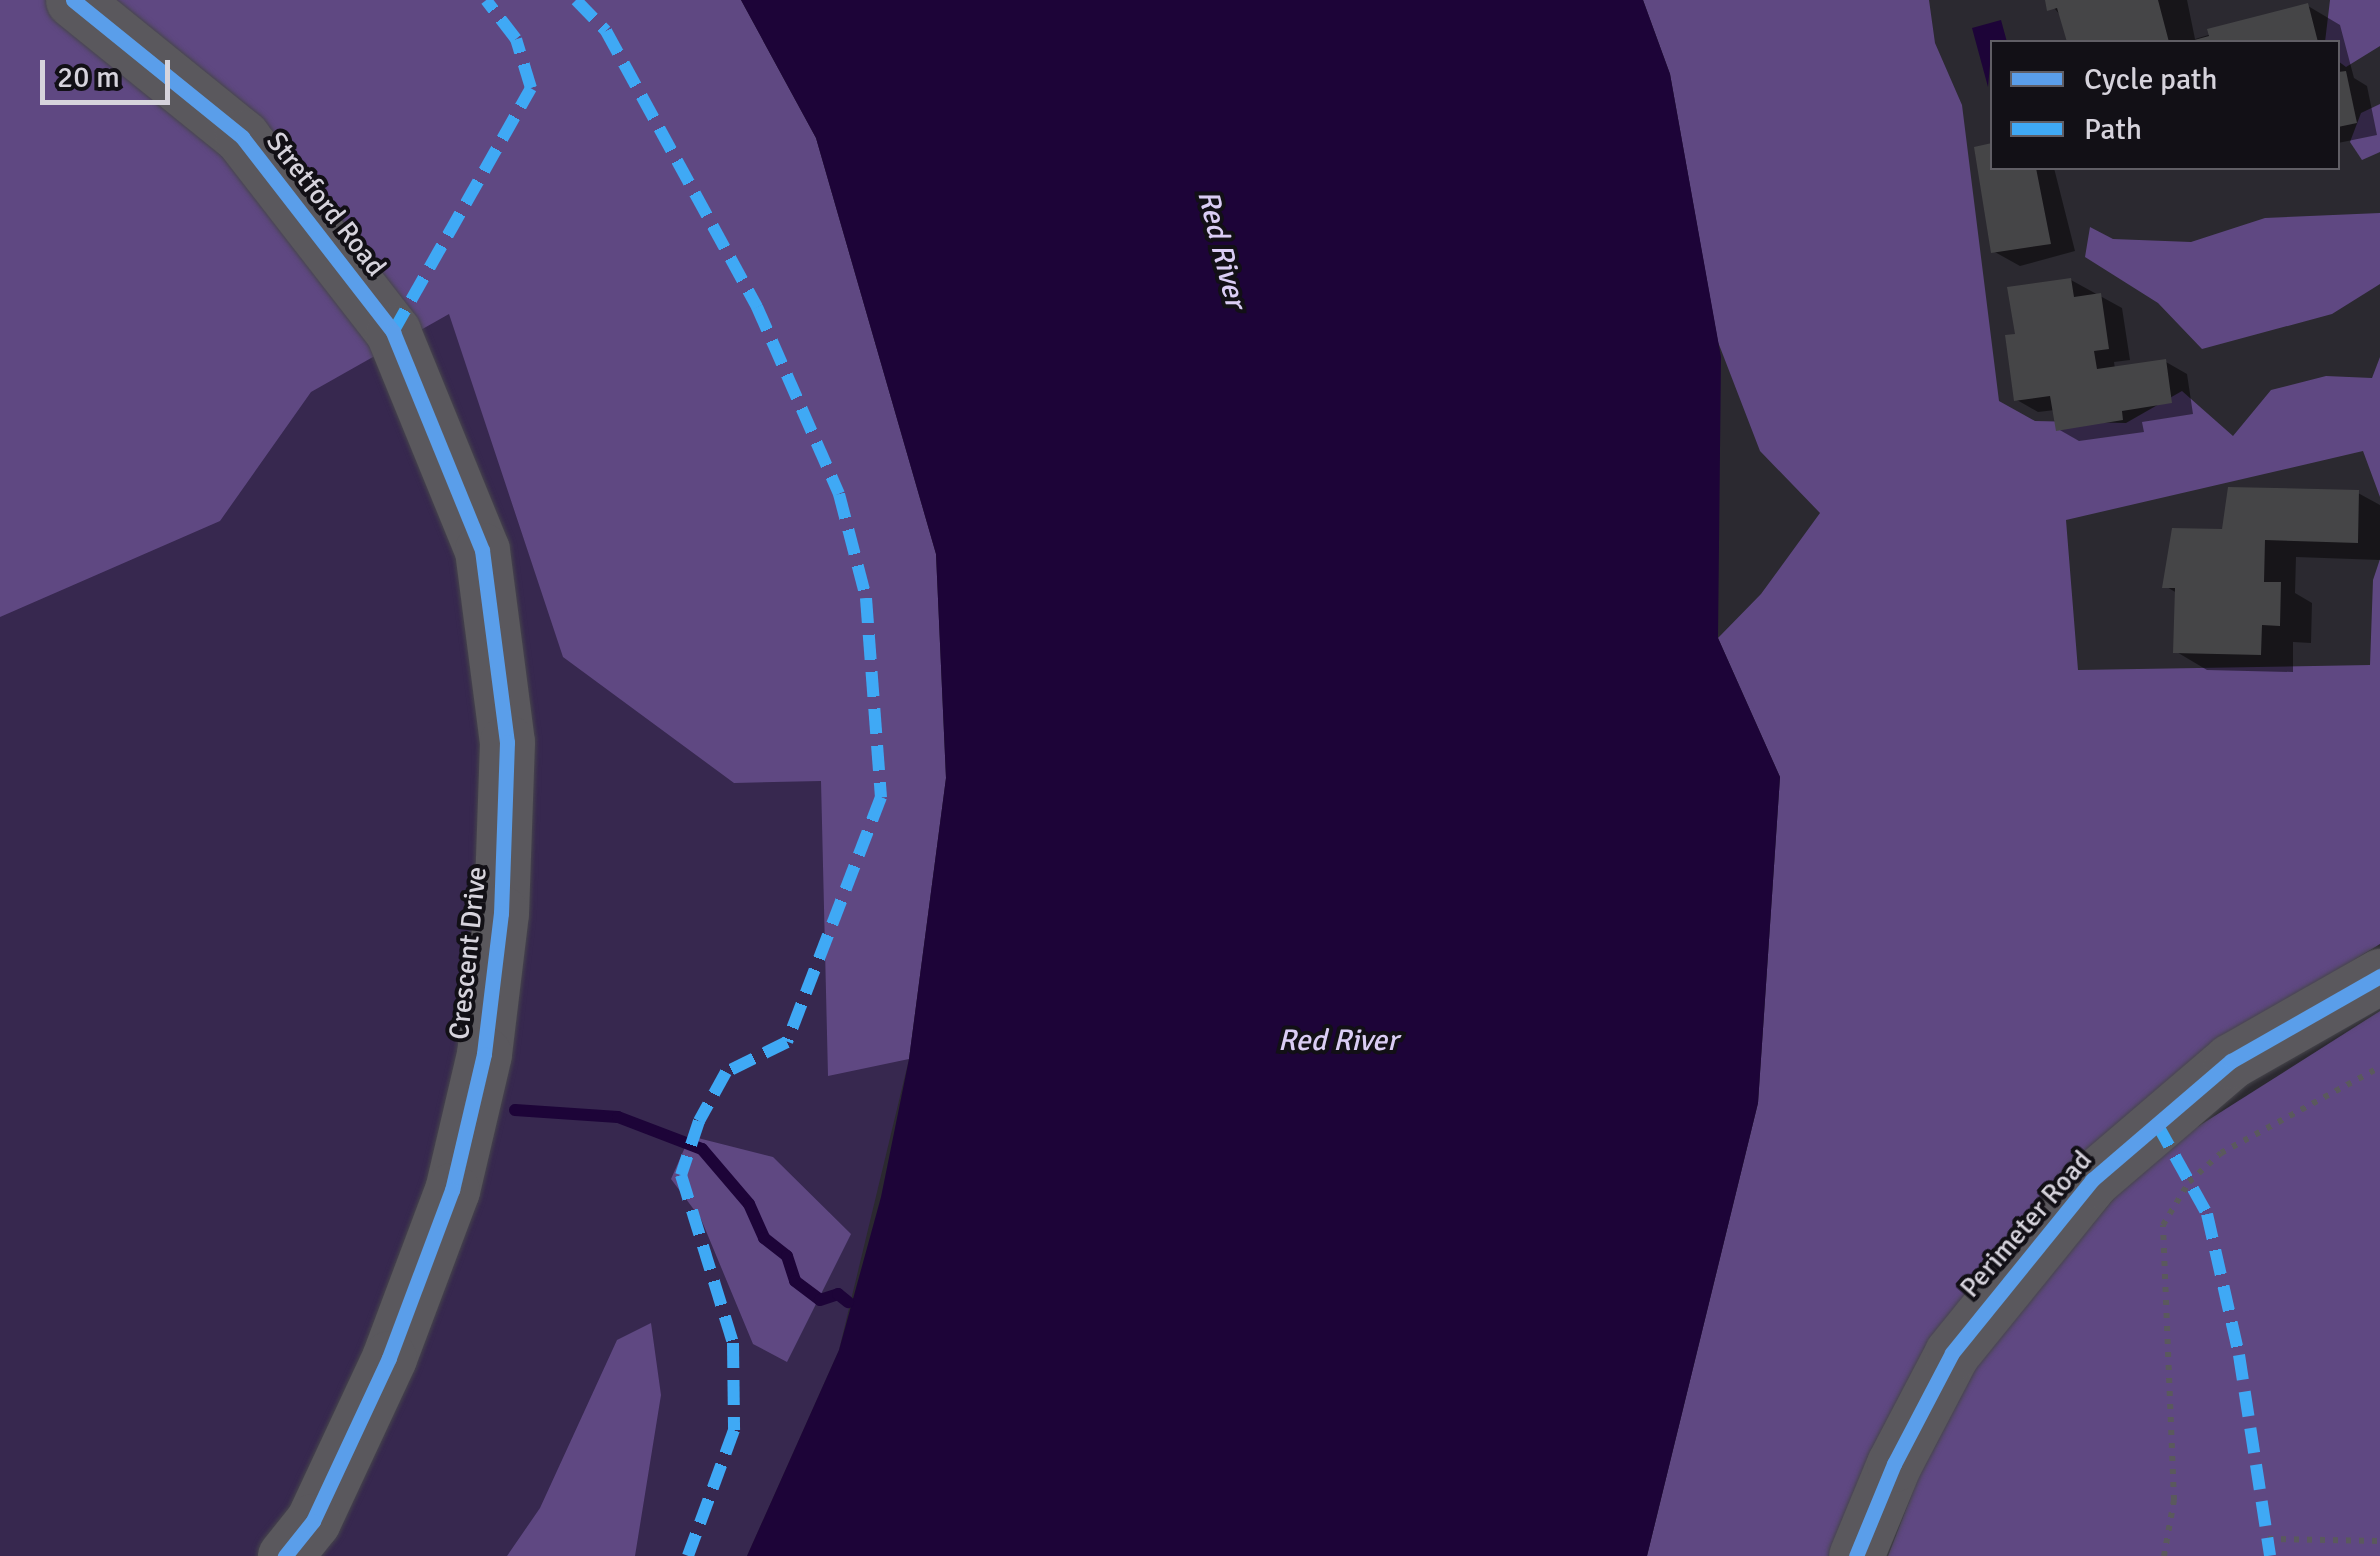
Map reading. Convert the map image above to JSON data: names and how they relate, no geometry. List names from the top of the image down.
{
  "streets": {
    "street": ["Stretford Road", "Crescent Drive", "Perimeter Road"]
  },
  "crossings": [
    ["Stretford Road", "Crescent Drive"]
  ],
  "water": ["Red River"],
  "legend": ["Cycle path", "Path"],
  "scale_bar": "20 m"
}
